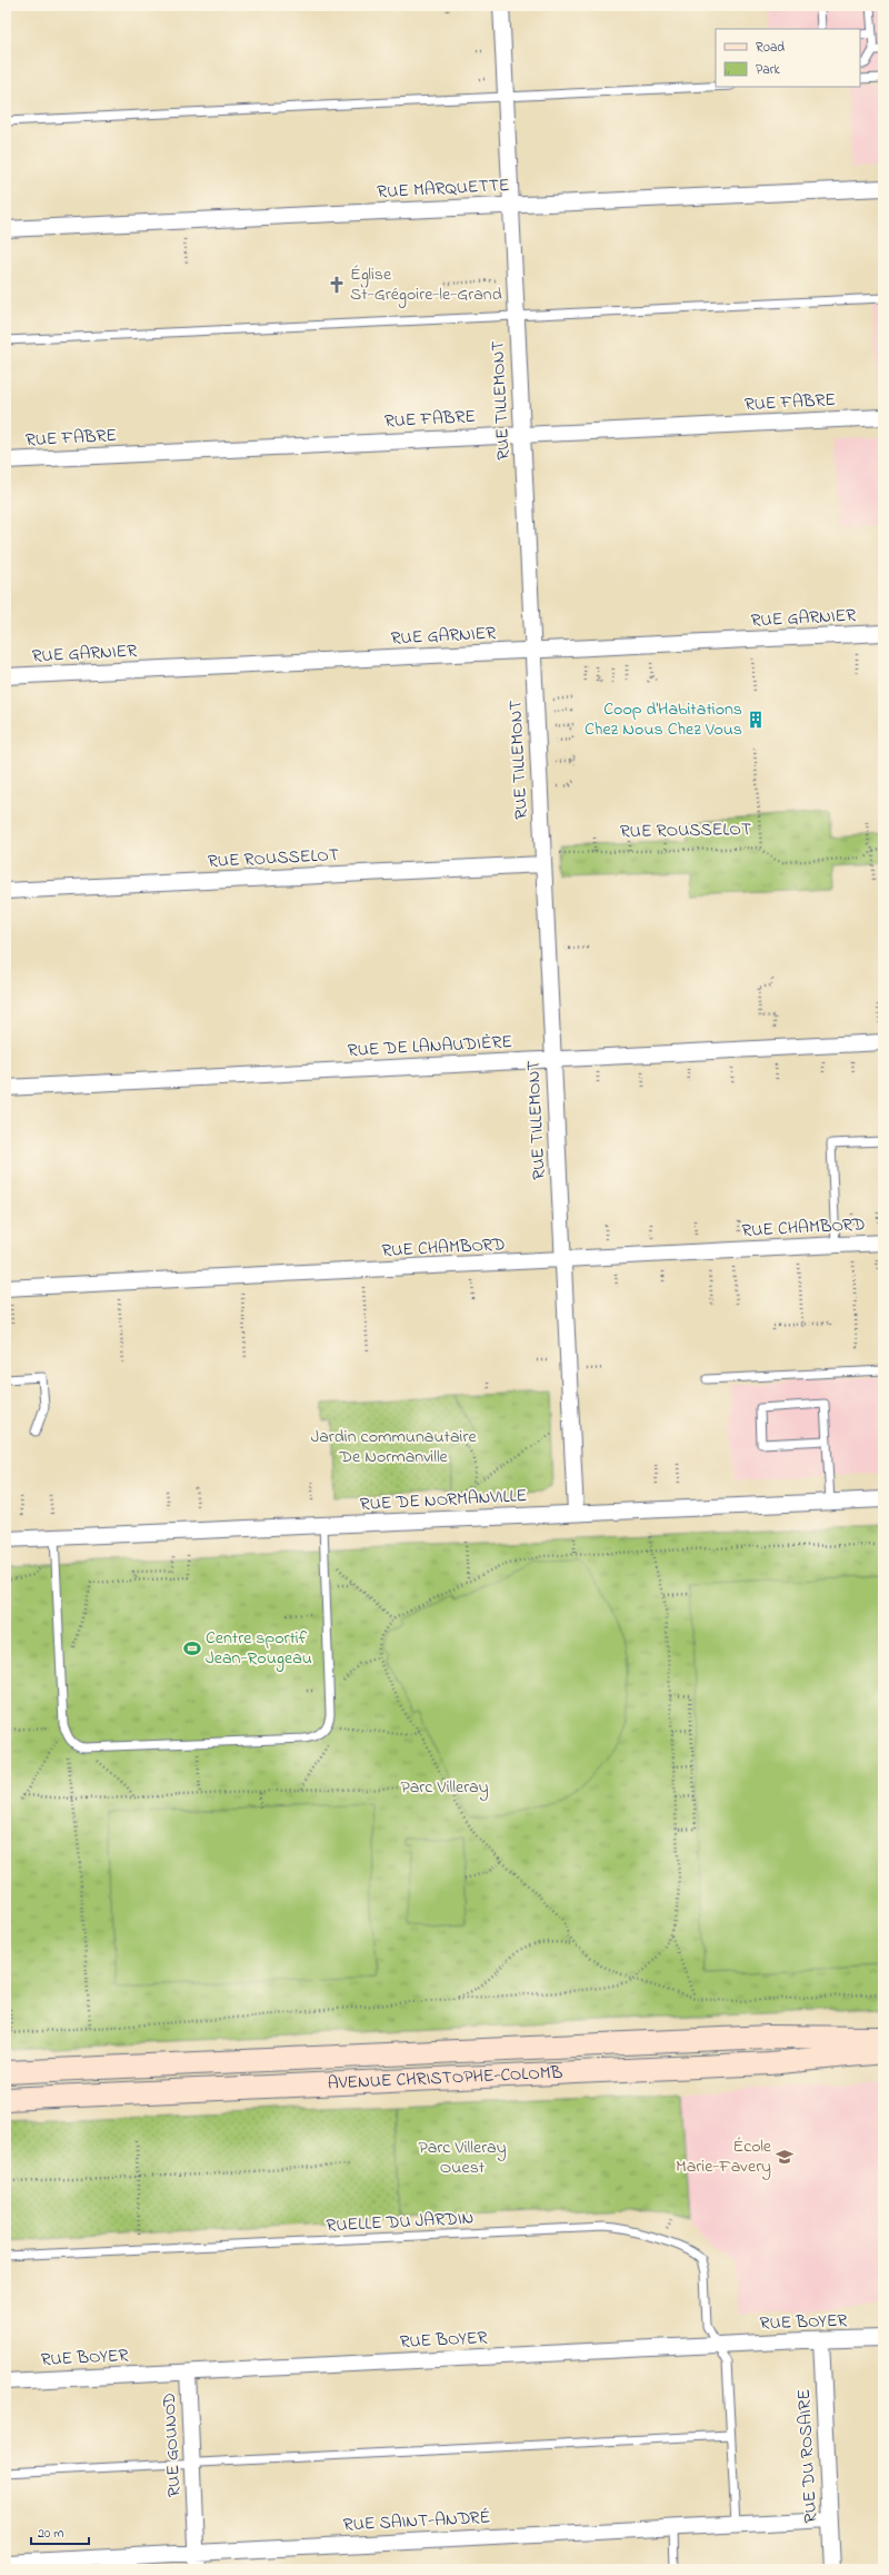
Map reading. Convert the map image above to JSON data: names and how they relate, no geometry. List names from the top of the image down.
{
  "streets": {
    "main road": ["AVENUE CHRISTOPHE-COLOMB"],
    "street": [
      "RUE MARQUETTE",
      "RUE TILLEMONT",
      "RUE FABRE",
      "RUE GARNIER",
      "RUE ROUSSELOT",
      "RUE DE LANAUDIÈRE",
      "RUE CHAMBORD",
      "RUE DE NORMANVILLE",
      "RUE BOYER",
      "RUE GOUNOD",
      "RUE DU ROSAIRE",
      "RUE SAINT-ANDRÉ"
    ],
    "lane": ["RUELLE DU JARDIN"]
  },
  "crossings": [
    ["RUE MARQUETTE", "RUE TILLEMONT"],
    ["RUE TILLEMONT", "RUE FABRE"],
    ["RUE TILLEMONT", "RUE GARNIER"],
    ["RUE TILLEMONT", "RUE ROUSSELOT"],
    ["RUE TILLEMONT", "RUE DE LANAUDIÈRE"],
    ["RUE TILLEMONT", "RUE CHAMBORD"],
    ["RUE TILLEMONT", "RUE DE NORMANVILLE"],
    ["RUELLE DU JARDIN", "RUE BOYER"],
    ["RUE BOYER", "RUE GOUNOD"],
    ["RUE BOYER", "RUE DU ROSAIRE"],
    ["RUE GOUNOD", "RUE SAINT-ANDRÉ"],
    ["RUE DU ROSAIRE", "RUE SAINT-ANDRÉ"]
  ],
  "parks": ["Jardin communautaire De Normanville", "Parc Villeray", "Parc Villeray Ouest"],
  "places": {
    "church": ["Église St-Grégoire-le-Grand"],
    "building": ["Coop d'Habitations Chez Nous Chez Vous"],
    "sports": ["Centre sportif Jean-Rougeau"],
    "school or university": ["École Marie-Favery"]
  },
  "legend": ["Road", "Park"],
  "scale_bar": "20 m"
}
